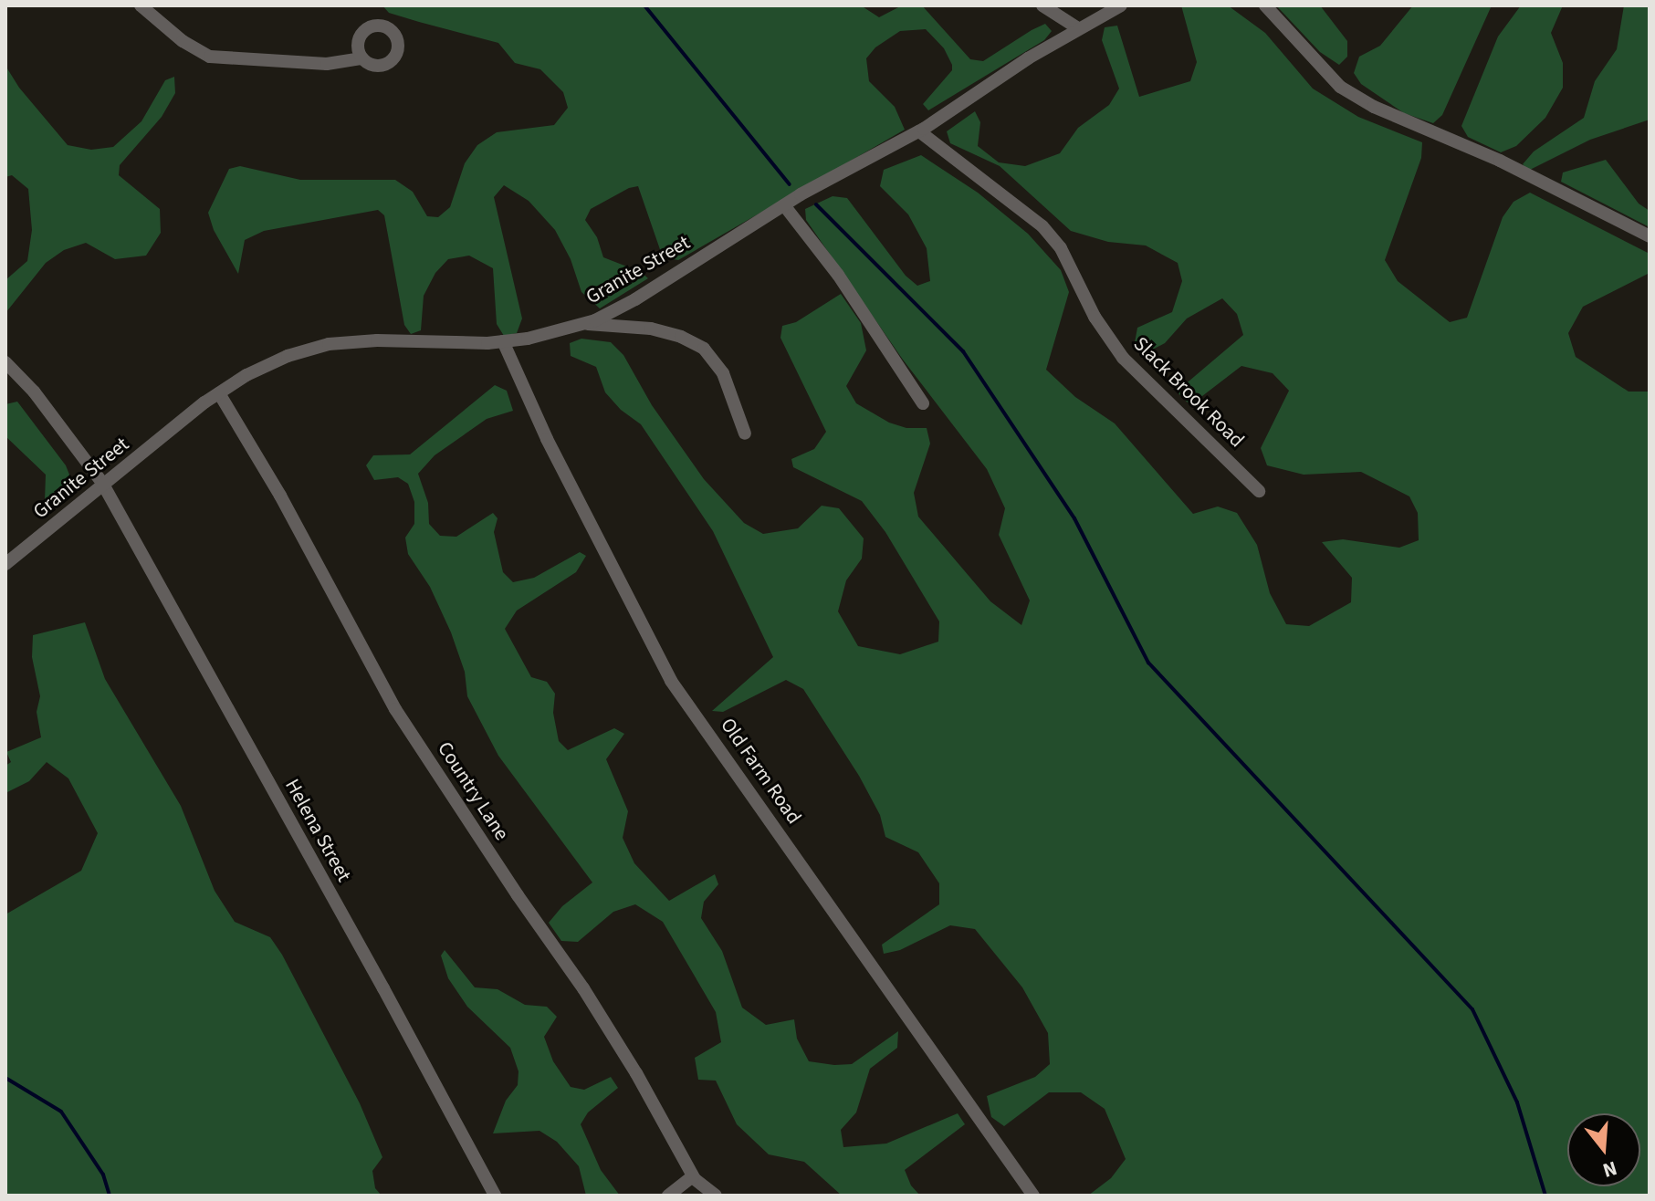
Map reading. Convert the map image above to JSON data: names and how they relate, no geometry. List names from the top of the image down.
{
  "streets": {
    "street": [
      "Granite Street",
      "Slack Brook Road",
      "Old Farm Road",
      "Country Lane",
      "Helena Street"
    ]
  },
  "crossings": [
    ["Granite Street", "Slack Brook Road"],
    ["Granite Street", "Old Farm Road"],
    ["Granite Street", "Country Lane"],
    ["Granite Street", "Helena Street"]
  ],
  "north": "bottom"
}
